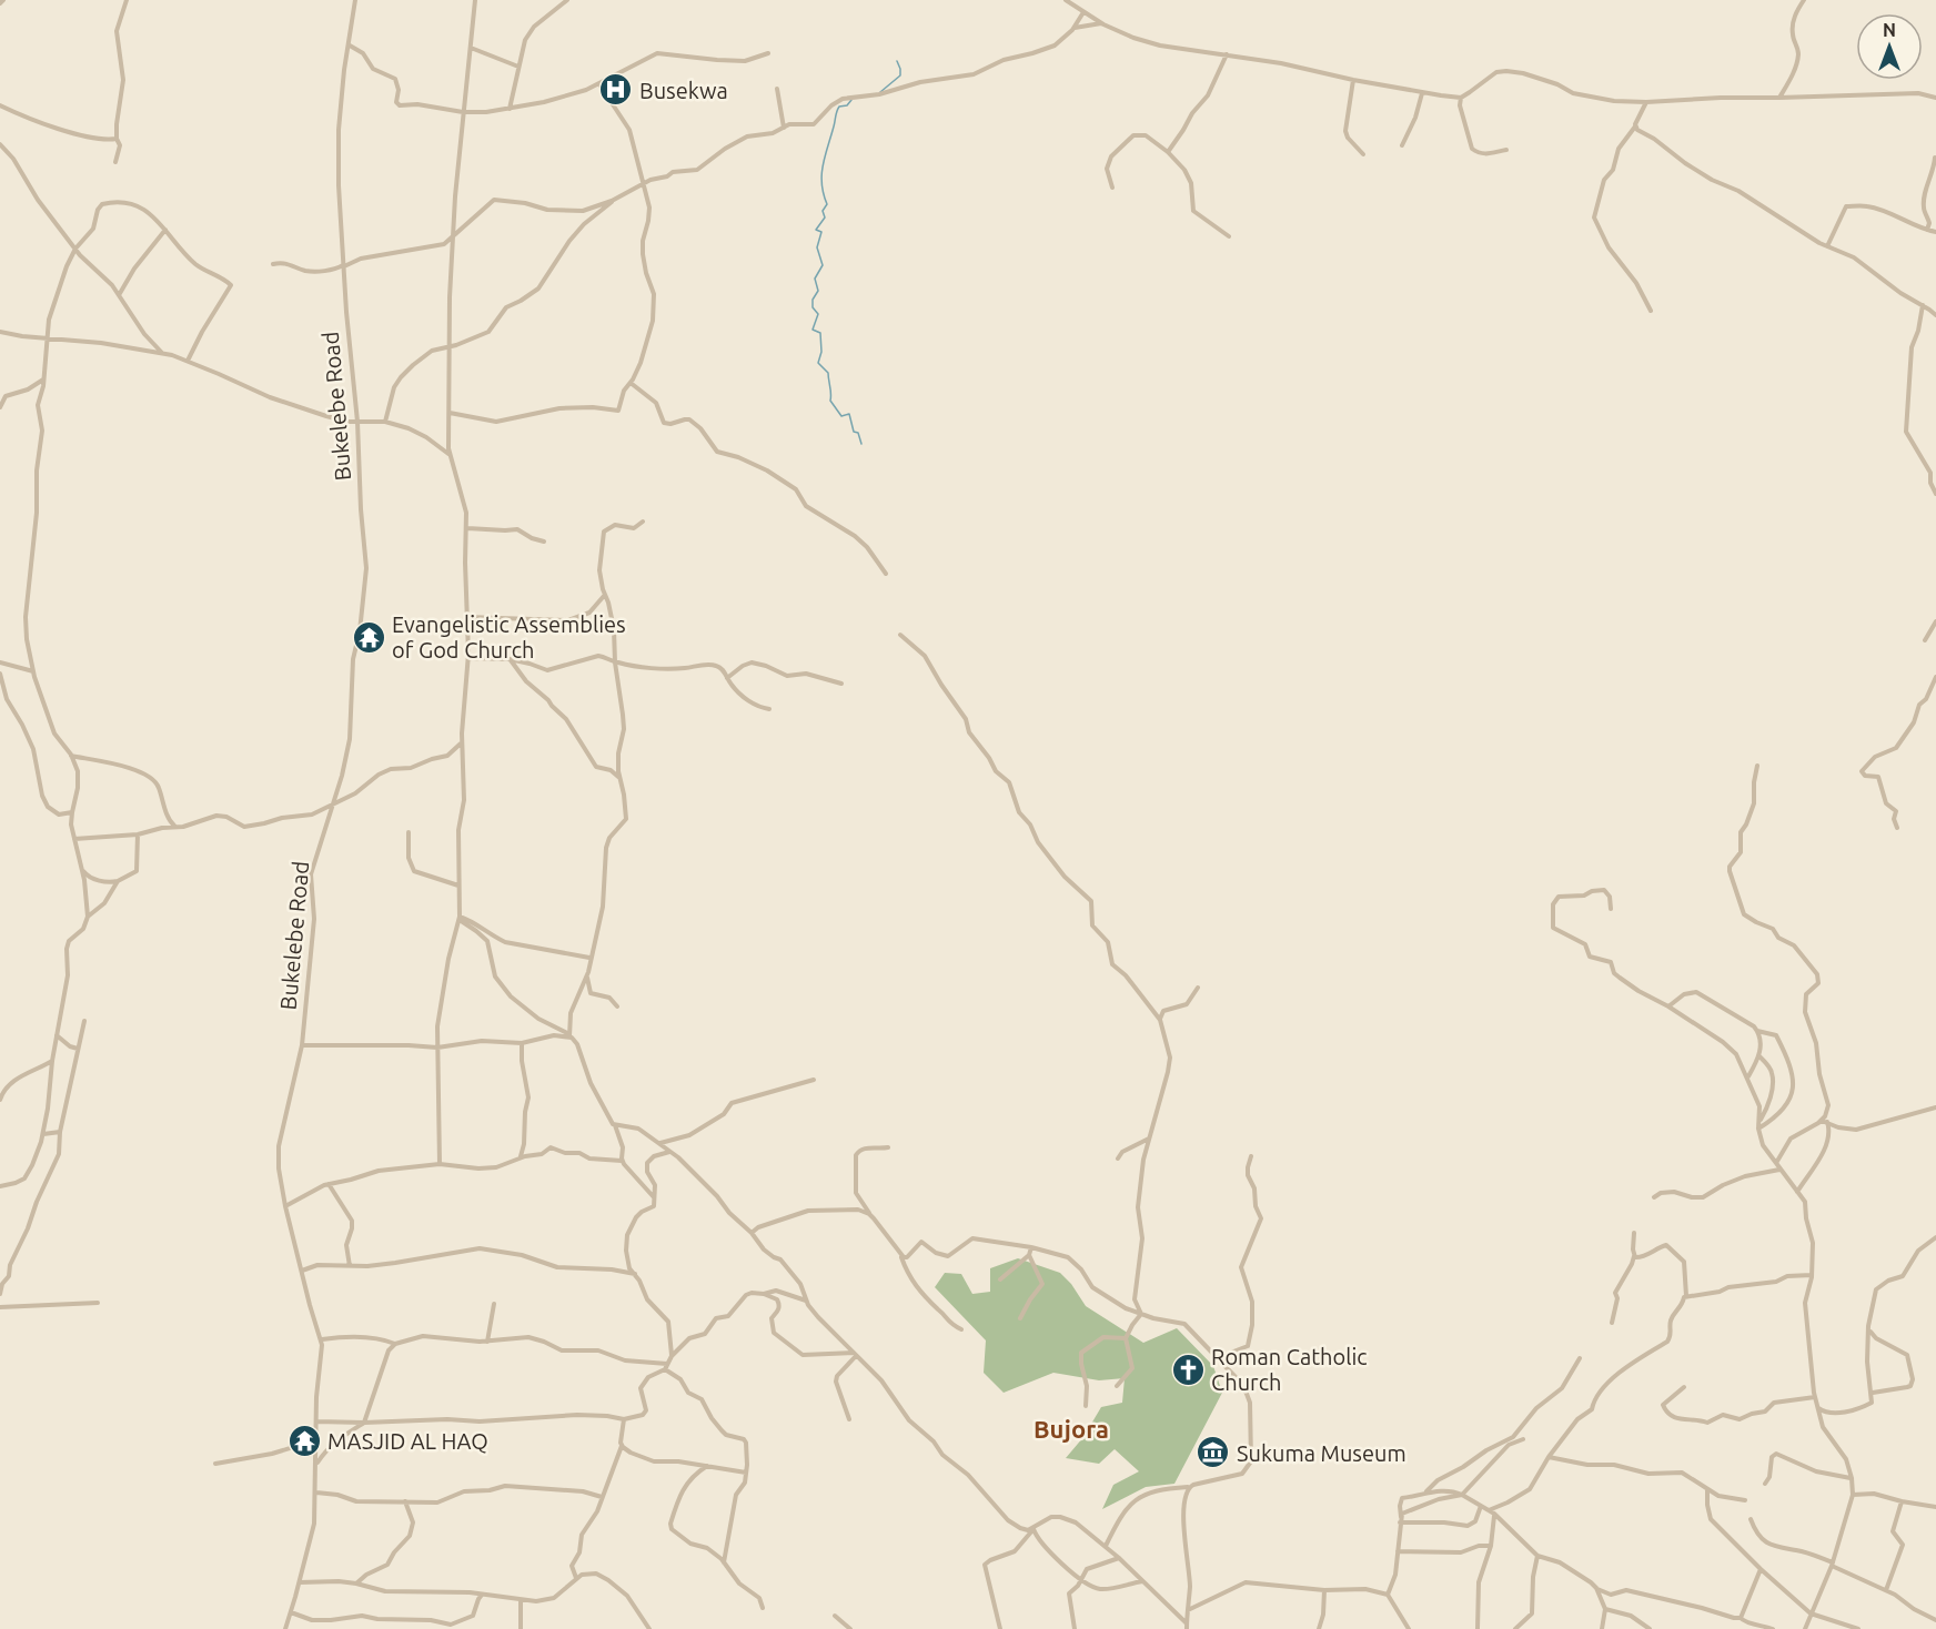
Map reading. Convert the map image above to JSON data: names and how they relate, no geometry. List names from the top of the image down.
{
  "streets": {
    "street": ["Bukelebe Road"]
  },
  "districts": ["Bujora"],
  "places": {
    "hospital": ["Busekwa"],
    "temple": ["Evangelistic Assemblies of God Church", "MASJID AL HAQ"],
    "church": ["Roman Catholic Church"],
    "museum": ["Sukuma Museum"]
  },
  "north": "top"
}
